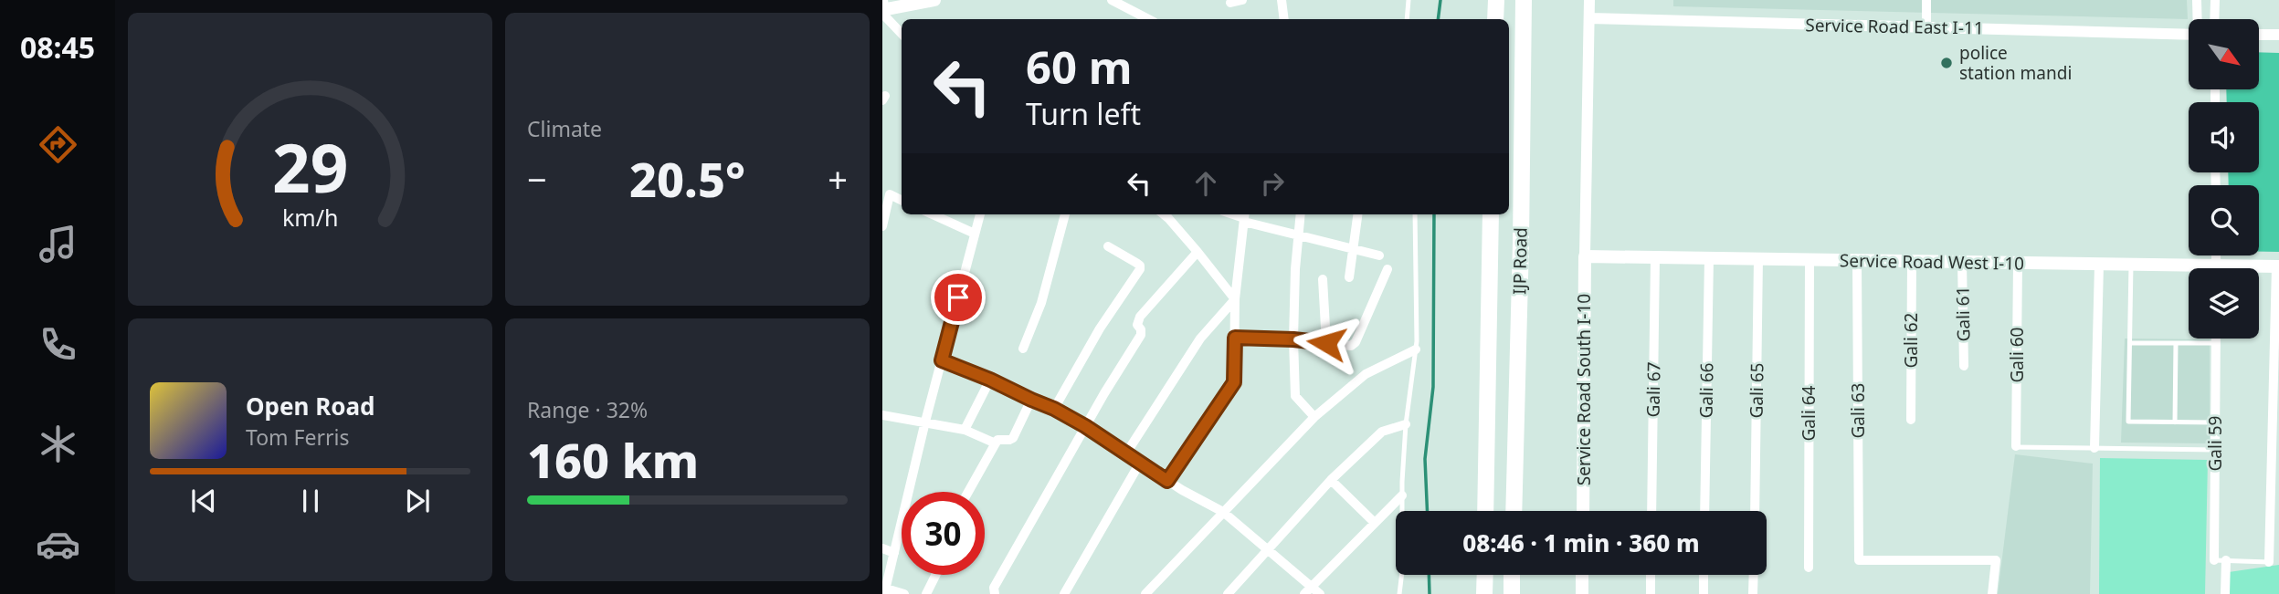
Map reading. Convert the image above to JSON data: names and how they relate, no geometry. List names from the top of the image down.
{
  "streets": {
    "highway": ["IJP Road"],
    "main road": ["Service Road West I-10", "Service Road South I-10"],
    "street": [
      "Service Road East I-11",
      "Gali 61",
      "Gali 62",
      "Gali 60",
      "Gali 67",
      "Gali 66",
      "Gali 65",
      "Gali 63",
      "Gali 64",
      "Gali 59"
    ]
  },
  "crossings": [
    ["Service Road West I-10", "Gali 61"],
    ["Service Road West I-10", "Gali 62"],
    ["Service Road West I-10", "Gali 60"],
    ["Service Road West I-10", "Service Road South I-10"],
    ["Service Road West I-10", "Gali 67"],
    ["Service Road West I-10", "Gali 66"],
    ["Service Road West I-10", "Gali 65"],
    ["Service Road West I-10", "Gali 63"],
    ["Service Road West I-10", "Gali 64"]
  ],
  "places": ["police station mandi"],
  "north": "bottom right",
  "page": {
    "tabs": "08:45",
    "tile": [
      "Climate",
      ["Range · 32%", "160 km"]
    ],
    "turn": ["60 m", "Turn left"],
    "heat": ["−", "20.5°", "+"],
    "song": ["Open Road", "Tom Ferris"],
    "limit": "30",
    "trip": "08:46 · 1 min · 360 m",
    "gauge": ["29", "km/h"]
  }
}
